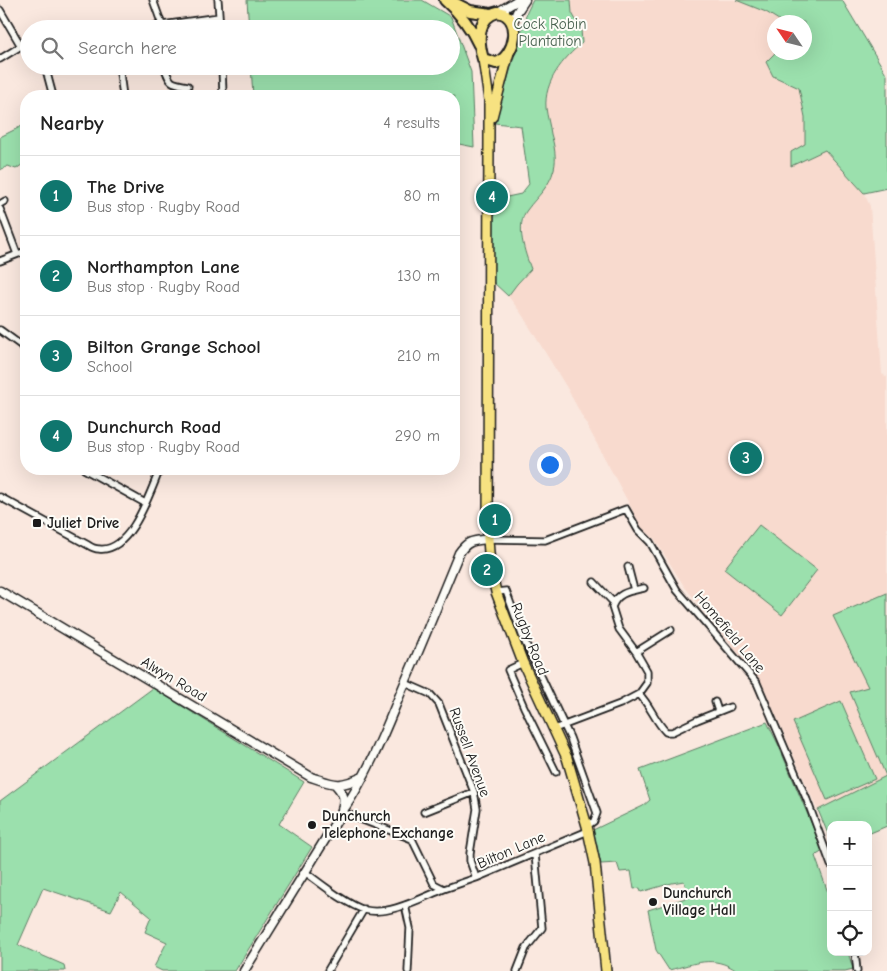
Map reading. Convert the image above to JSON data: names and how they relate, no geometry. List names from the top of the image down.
{
  "streets": {
    "main road": ["Rugby Road"],
    "street": [
      "Homefield Lane",
      "Alwyn Road",
      "Russell Avenue",
      "Bilton Lane"
    ]
  },
  "crossings": [
    ["Homefield Lane", "Rugby Road"],
    ["Rugby Road", "Bilton Lane"],
    ["Russell Avenue", "Bilton Lane"]
  ],
  "parks": ["Cock Robin Plantation"],
  "places": {
    "transit": ["Juliet Drive"],
    "other": ["Dunchurch Telephone Exchange", "Dunchurch Village Hall"]
  },
  "north": "top left",
  "page": {
    "search": "Search here",
    "heading": ["Nearby", "4 results"],
    "list": [
      {
        "mark": "1",
        "name": "The Drive",
        "note": "Bus stop · Rugby Road",
        "value": "80 m"
      },
      {
        "mark": "2",
        "name": "Northampton Lane",
        "note": "Bus stop · Rugby Road",
        "value": "130 m"
      },
      {
        "mark": "3",
        "name": "Bilton Grange School",
        "note": "School",
        "value": "210 m"
      },
      {
        "mark": "4",
        "name": "Dunchurch Road",
        "note": "Bus stop · Rugby Road",
        "value": "290 m"
      }
    ],
    "pins": [
      "4",
      "3",
      "1",
      "2"
    ],
    "map_buttons": ["+", "−"]
  }
}
